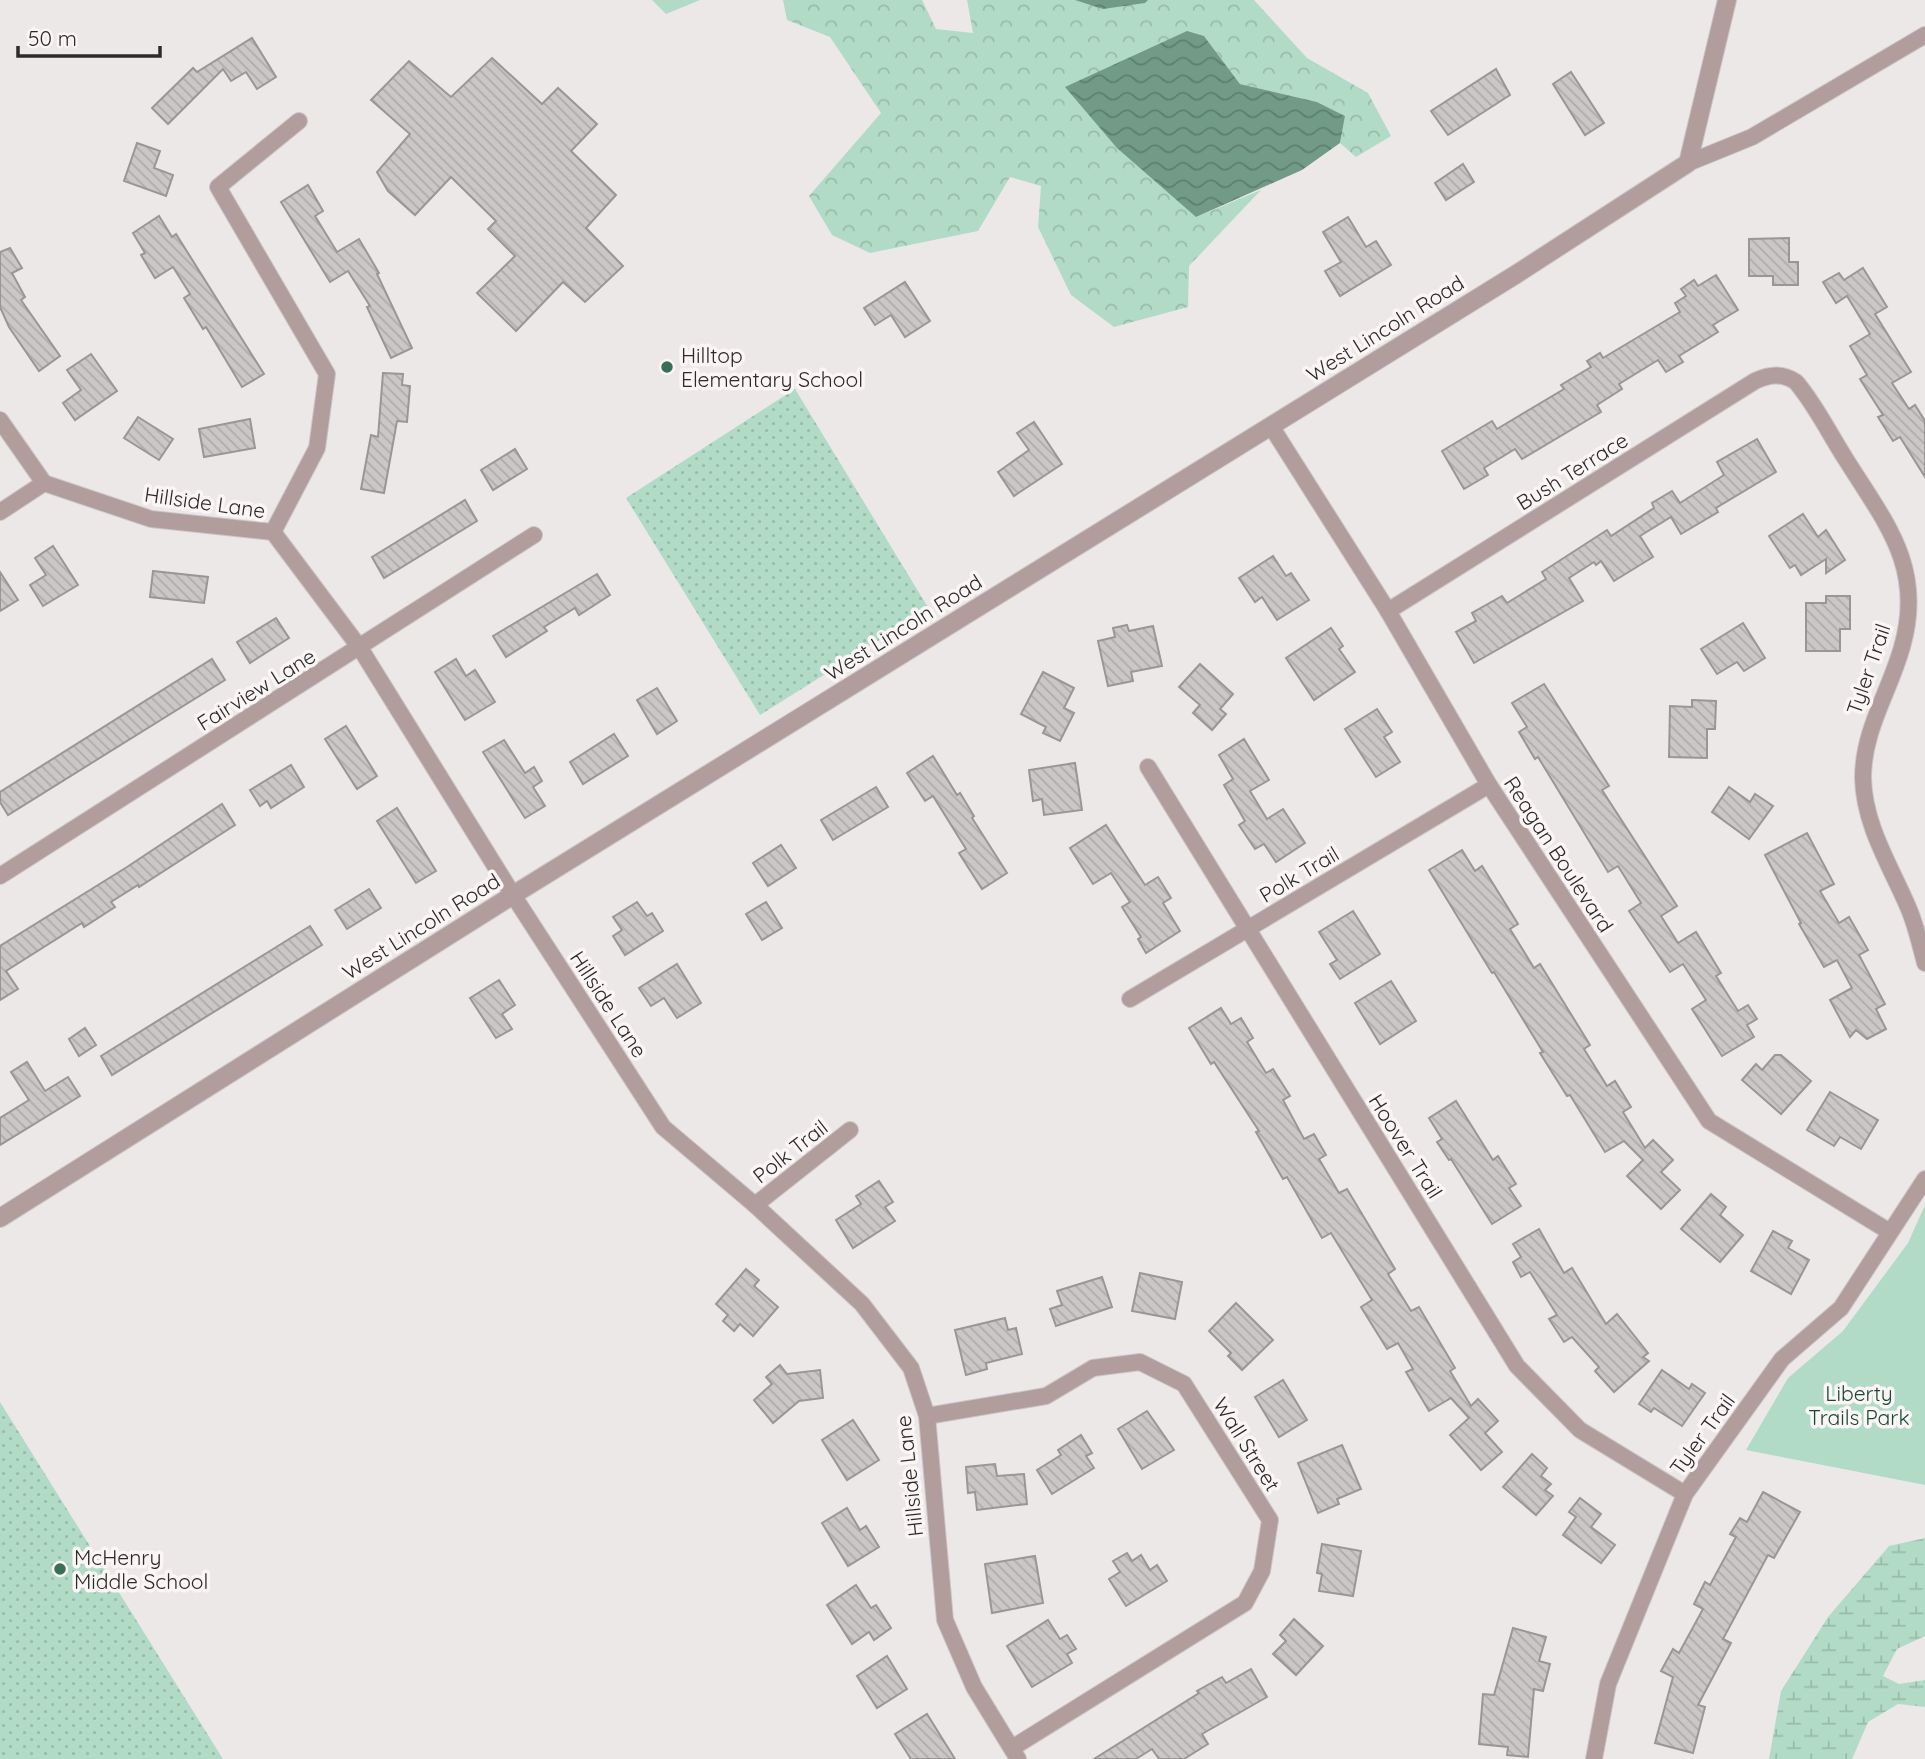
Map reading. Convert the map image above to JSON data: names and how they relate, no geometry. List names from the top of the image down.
{
  "streets": {
    "street": [
      "West Lincoln Road",
      "Bush Terrace",
      "Hillside Lane",
      "Tyler Trail",
      "Fairview Lane",
      "Reagan Boulevard",
      "Polk Trail",
      "Hoover Trail",
      "Wall Street"
    ]
  },
  "crossings": [
    ["West Lincoln Road", "Hillside Lane"],
    ["West Lincoln Road", "Reagan Boulevard"],
    ["Bush Terrace", "Tyler Trail"],
    ["Bush Terrace", "Reagan Boulevard"],
    ["Hillside Lane", "Fairview Lane"],
    ["Hillside Lane", "Polk Trail"],
    ["Hillside Lane", "Wall Street"],
    ["Tyler Trail", "Reagan Boulevard"],
    ["Tyler Trail", "Hoover Trail"],
    ["Reagan Boulevard", "Polk Trail"],
    ["Polk Trail", "Hoover Trail"]
  ],
  "parks": ["Liberty Trails Park"],
  "places": ["Hilltop Elementary School", "McHenry Middle School"],
  "scale_bar": "50 m"
}
